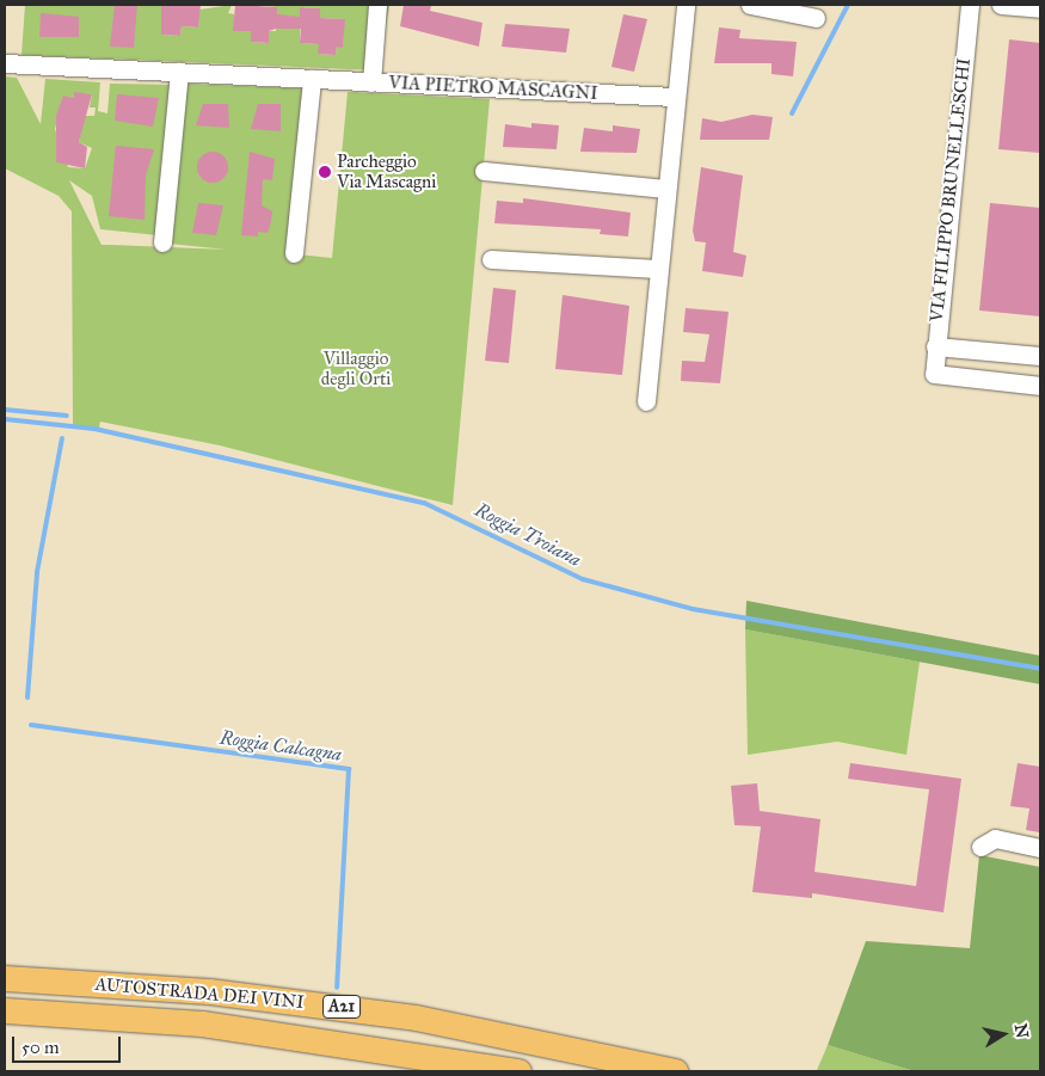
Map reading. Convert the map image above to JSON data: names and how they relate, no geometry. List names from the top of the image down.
{
  "streets": {
    "highway": ["AUTOSTRADA DEI VINI", "A21"],
    "street": ["VIA PIETRO MASCAGNI", "VIA FILIPPO BRUNELLESCHI"]
  },
  "water": ["Roggia Troiana", "Roggia Calcagna"],
  "parks": ["Villaggio degli Orti"],
  "places": ["Parcheggio Via Mascagni"],
  "scale_bar": "50 m",
  "north": "right"
}
